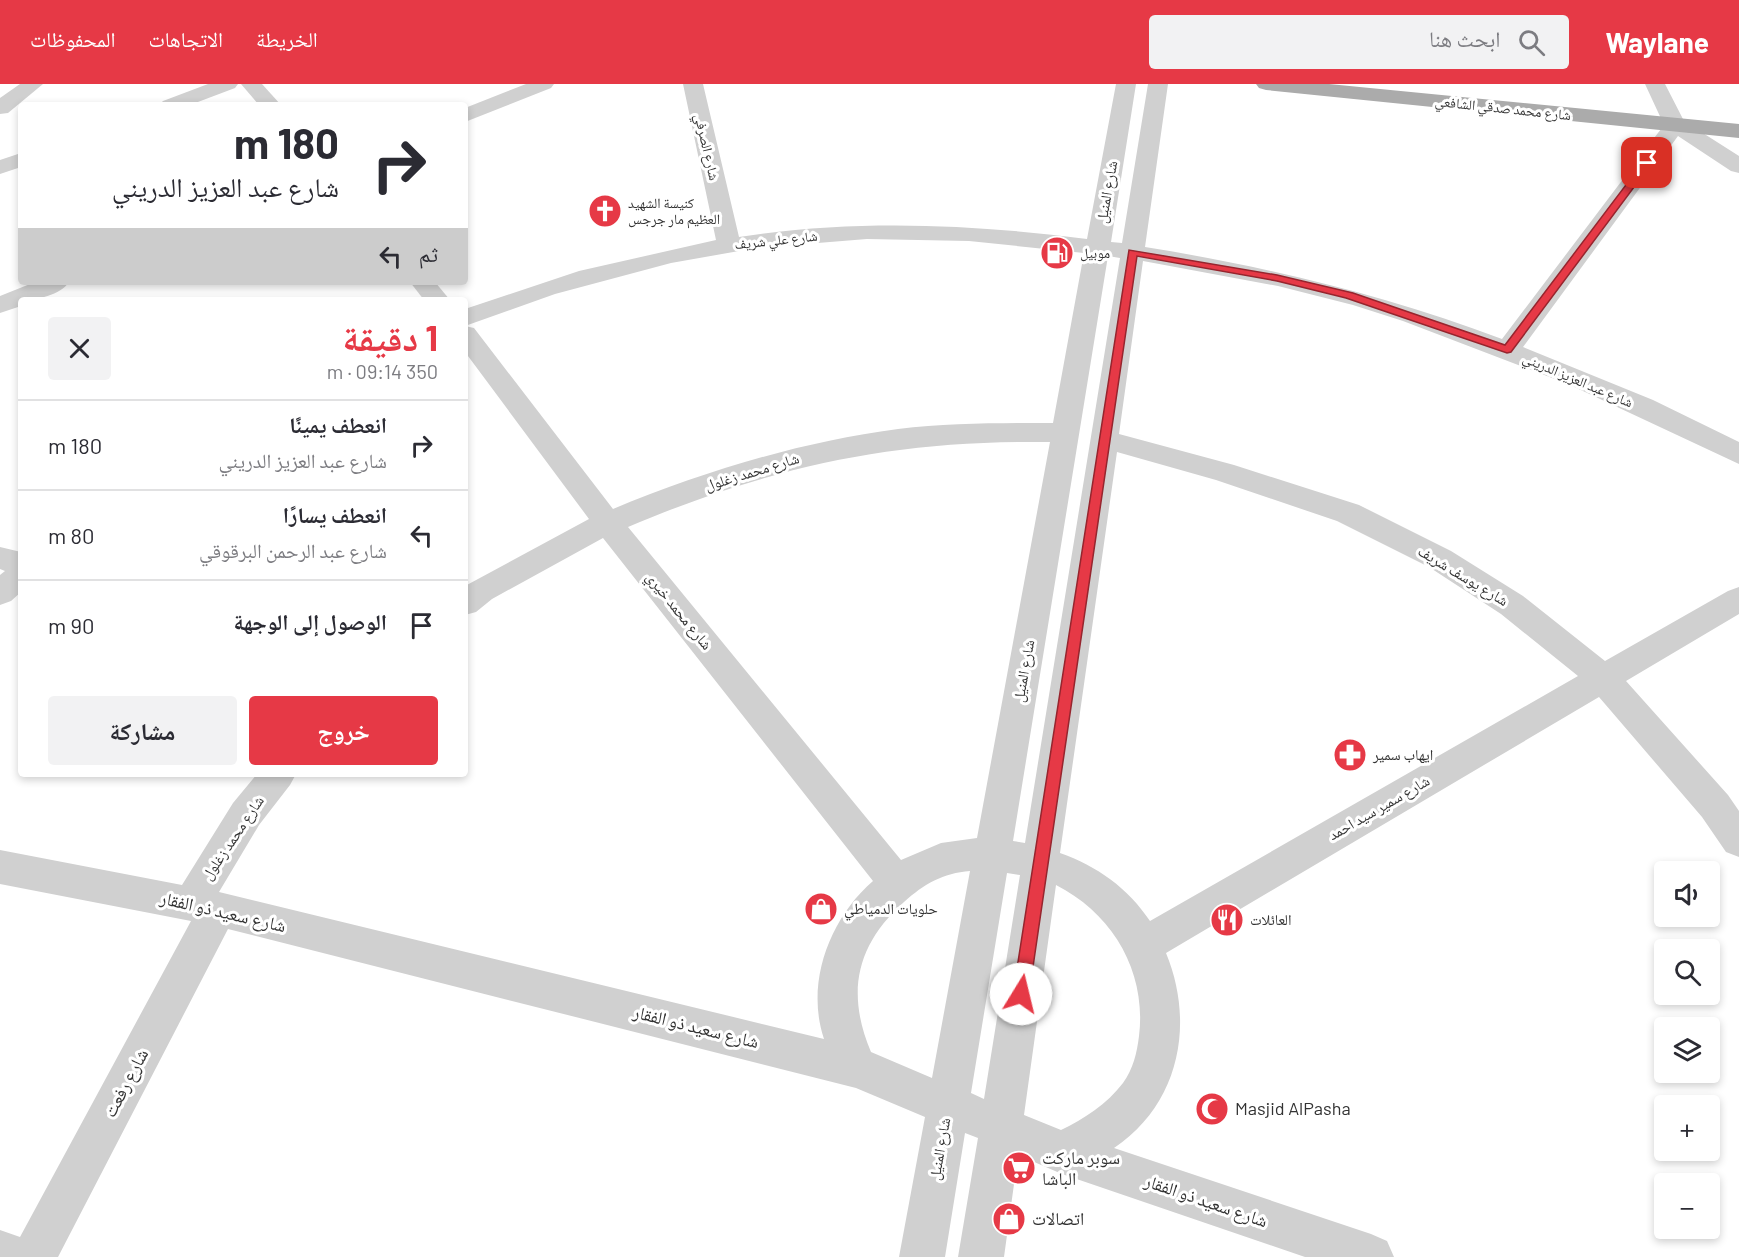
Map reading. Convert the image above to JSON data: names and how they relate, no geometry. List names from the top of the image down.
{
  "streets": {
    "main road": ["شارع محمد صدقي الشافعي"],
    "street": [
      "شارع الصرفي",
      "شارع المنيل",
      "شارع علي شريف",
      "شارع عبد العزيز الدريني",
      "شارع محمد زغلول",
      "شارع يوسف شريف",
      "شارع محمد خيري",
      "شارع سمير سيد احمد",
      "شارع سعيد ذو الفقار",
      "شارع رفعت"
    ]
  },
  "crossings": [
    ["شارع الصرفي", "شارع علي شريف"],
    ["شارع المنيل", "شارع علي شريف"],
    ["شارع المنيل", "شارع عبد العزيز الدريني"],
    ["شارع المنيل", "شارع محمد زغلول"],
    ["شارع المنيل", "شارع سعيد ذو الفقار"],
    ["شارع علي شريف", "شارع عبد العزيز الدريني"],
    ["شارع محمد زغلول", "شارع محمد خيري"],
    ["شارع محمد زغلول", "شارع سعيد ذو الفقار"],
    ["شارع محمد زغلول", "شارع رفعت"],
    ["شارع يوسف شريف", "شارع سمير سيد احمد"],
    ["شارع سعيد ذو الفقار", "شارع رفعت"]
  ],
  "places": {
    "church": ["كنيسة الشهيد العظيم مار جرجس"],
    "fuel station": ["موبيل"],
    "pharmacy": ["ايهاب سمير"],
    "shop": ["حلويات الدمياطي", "اتصالات"],
    "restaurant": ["العائلات"],
    "mosque": ["Masjid AlPasha"],
    "supermarket": ["سوبر ماركت الباشا"]
  },
  "page": {
    "header": "Waylane",
    "search": "ابحث هنا",
    "nav": ["الخريطة", "الاتجاهات", "المحفوظات"],
    "turn": ["180 m", "شارع عبد العزيز الدريني"],
    "then": "ثم",
    "heading": ["1 دقيقة", "350 m · 09:14"],
    "list": [
      {
        "name": "انعطف يمينًا",
        "note": "شارع عبد العزيز الدريني",
        "value": "180 m"
      },
      {
        "name": "انعطف يسارًا",
        "note": "شارع عبد الرحمن البرقوقي",
        "value": "80 m"
      },
      {
        "name": "الوصول إلى الوجهة",
        "value": "90 m"
      }
    ],
    "buttons": ["خروج", "مشاركة"],
    "map_buttons": ["+", "−"]
  }
}
